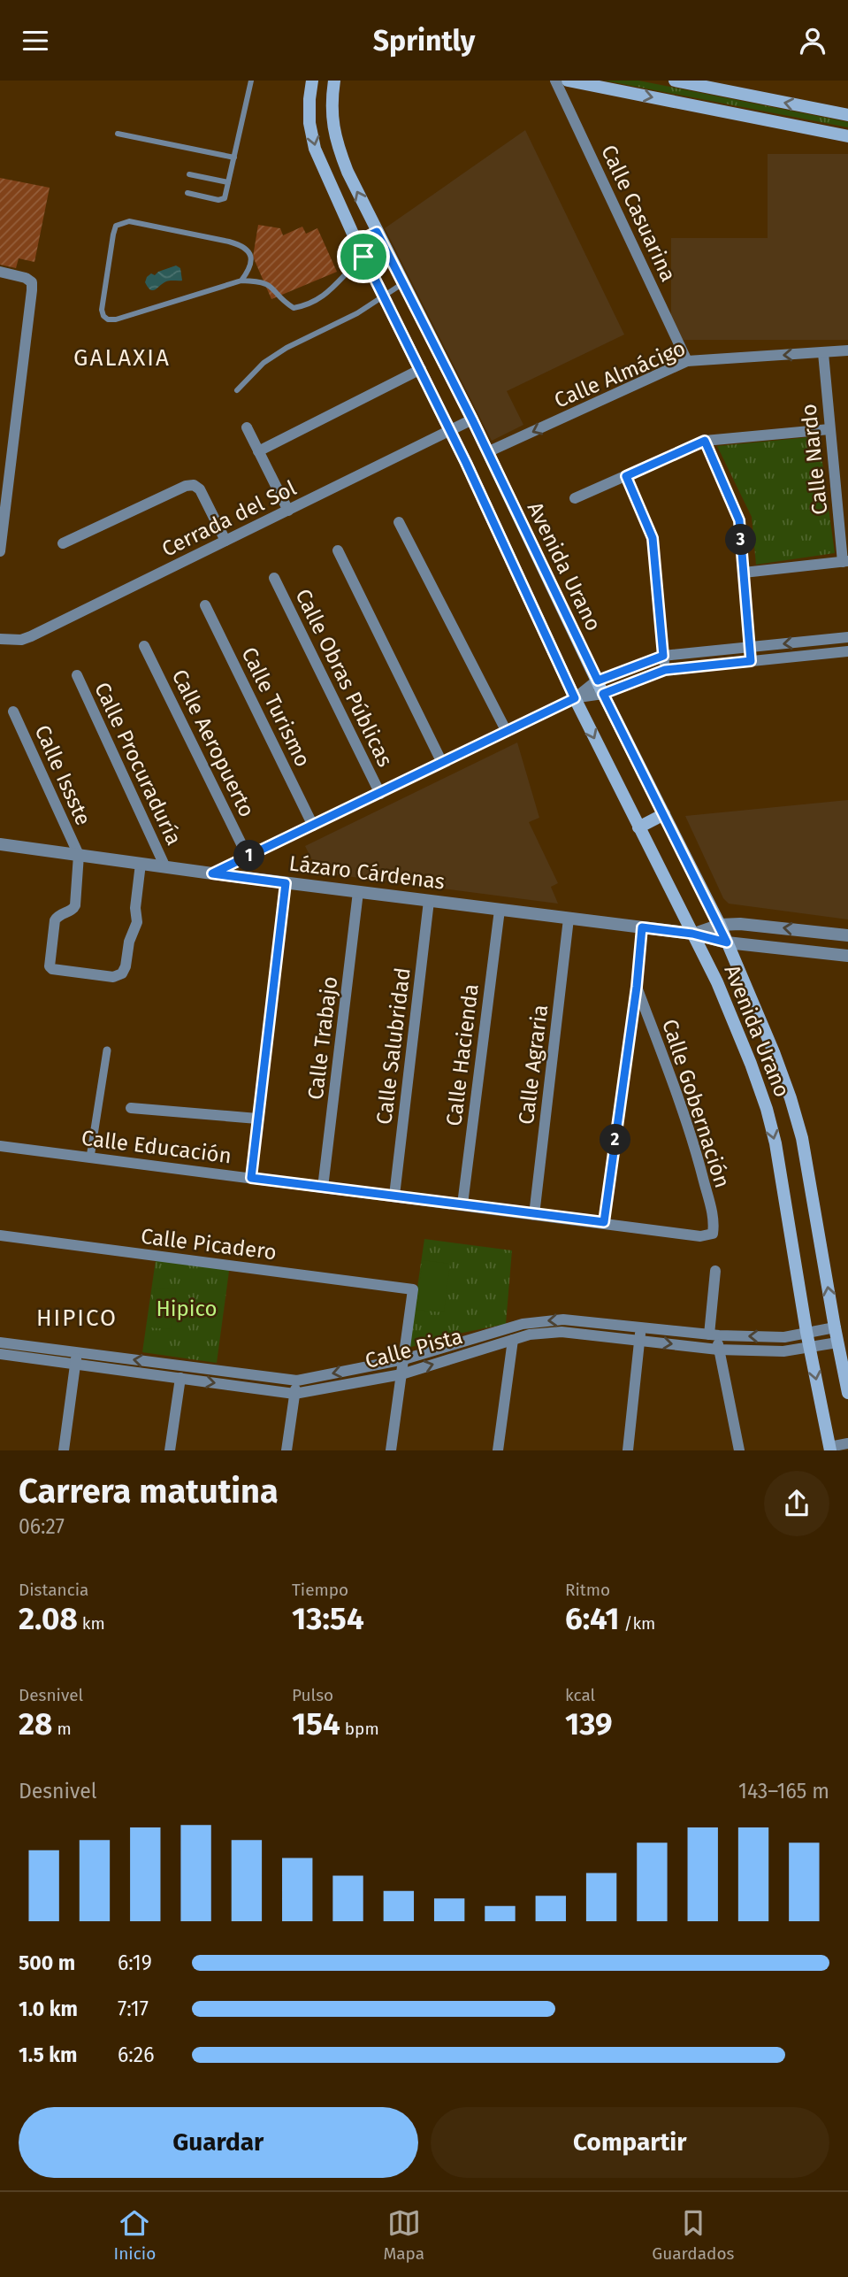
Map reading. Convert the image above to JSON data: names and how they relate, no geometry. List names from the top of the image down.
{
  "streets": {
    "main road": ["Avenida Urano"],
    "street": [
      "Calle Casuarina",
      "Calle Almácigo",
      "Calle Nardo",
      "Cerrada del Sol",
      "Calle Obras Públicas",
      "Calle Turismo",
      "Calle Aeropuerto",
      "Calle Procuraduría",
      "Calle Issste",
      "Lázaro Cárdenas",
      "Calle Trabajo",
      "Calle Salubridad",
      "Calle Hacienda",
      "Calle Agraria",
      "Calle Gobernación",
      "Calle Educación",
      "Calle Picadero",
      "Calle Pista"
    ]
  },
  "crossings": [
    ["Calle Casuarina", "Calle Almácigo"],
    ["Calle Almácigo", "Calle Nardo"],
    ["Calle Almácigo", "Avenida Urano"],
    ["Cerrada del Sol", "Avenida Urano"],
    ["Avenida Urano", "Lázaro Cárdenas"],
    ["Avenida Urano", "Calle Pista"],
    ["Calle Procuraduría", "Lázaro Cárdenas"],
    ["Calle Issste", "Lázaro Cárdenas"],
    ["Lázaro Cárdenas", "Calle Trabajo"],
    ["Lázaro Cárdenas", "Calle Salubridad"],
    ["Lázaro Cárdenas", "Calle Hacienda"],
    ["Lázaro Cárdenas", "Calle Agraria"],
    ["Calle Trabajo", "Calle Educación"],
    ["Calle Salubridad", "Calle Educación"],
    ["Calle Hacienda", "Calle Educación"],
    ["Calle Agraria", "Calle Educación"],
    ["Calle Gobernación", "Calle Educación"],
    ["Calle Picadero", "Calle Pista"]
  ],
  "districts": ["GALAXIA", "HIPICO"],
  "parks": ["Hipico"],
  "page": {
    "header": "Sprintly",
    "pins": ["3", "1", "2"],
    "heading": ["Carrera matutina", "06:27"],
    "stats": [
      ["Distancia", "2.08 km"],
      ["Tiempo", "13:54"],
      ["Ritmo", "6:41 /km"],
      ["Desnivel", "28 m"],
      ["Pulso", "154 bpm"],
      ["kcal", "139"]
    ],
    "chart": ["Desnivel", "143–165 m"],
    "list": [
      {
        "name": "500 m",
        "note": "6:19"
      },
      {
        "name": "1.0 km",
        "note": "7:17"
      },
      {
        "name": "1.5 km",
        "note": "6:26"
      }
    ],
    "buttons": ["Guardar", "Compartir"],
    "tabs": ["Inicio", "Mapa", "Guardados"]
  }
}
